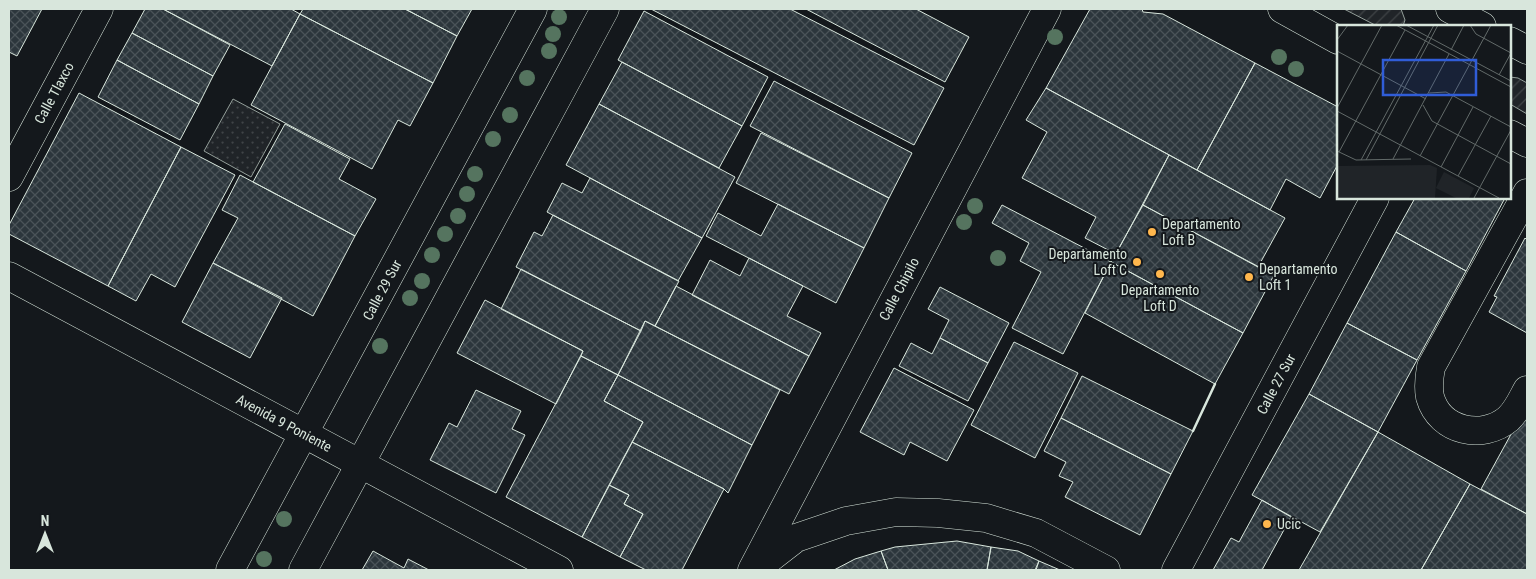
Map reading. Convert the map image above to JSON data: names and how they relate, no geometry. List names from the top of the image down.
{
  "streets": {
    "street": [
      "Calle Tlaxco",
      "Calle Chipilo",
      "Calle 29 Sur",
      "Calle 27 Sur",
      "Avenida 9 Poniente"
    ]
  },
  "crossings": [
    ["Calle 29 Sur", "Avenida 9 Poniente"]
  ],
  "places": [
    "Departamento Loft B",
    "Departamento Loft C",
    "Departamento Loft D",
    "Departamento Loft 1",
    "Ucic"
  ],
  "north": "top"
}
